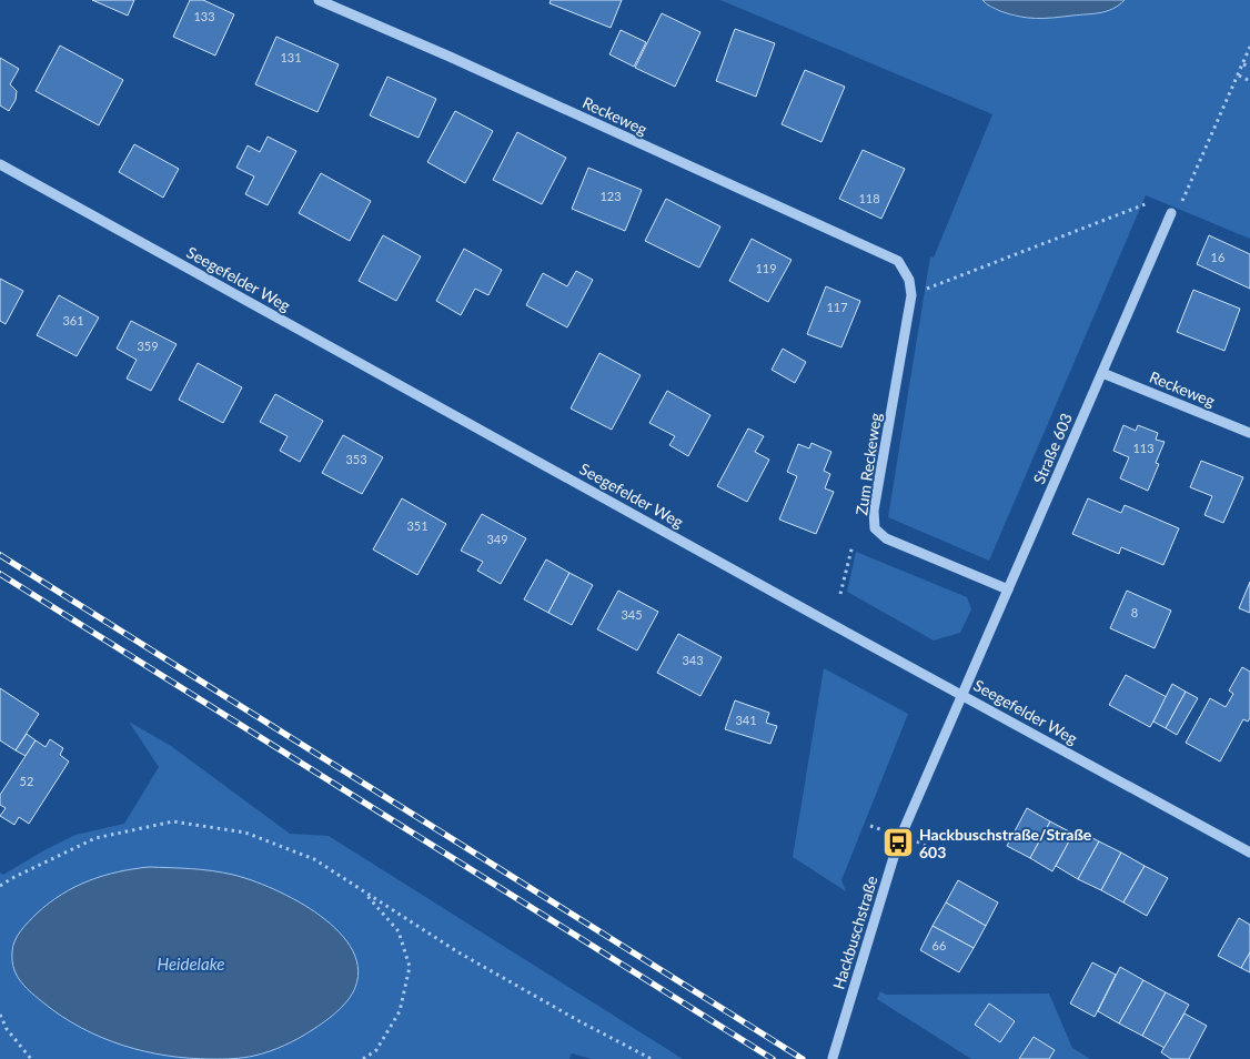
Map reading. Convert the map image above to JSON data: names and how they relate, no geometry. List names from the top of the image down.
{
  "streets": {
    "street": [
      "Reckeweg",
      "Seegefelder Weg",
      "Straße 603",
      "Zum Reckeweg",
      "Hackbuschstraße"
    ]
  },
  "crossings": [
    ["Reckeweg", "Straße 603"],
    ["Reckeweg", "Zum Reckeweg"],
    ["Seegefelder Weg", "Straße 603"],
    ["Seegefelder Weg", "Hackbuschstraße"],
    ["Straße 603", "Zum Reckeweg"],
    ["Straße 603", "Hackbuschstraße"]
  ],
  "water": ["Heidelake"],
  "places": {
    "bus stop": ["Hackbuschstraße/Straße 603"]
  },
  "house_numbers": [
    "133",
    "131",
    "123",
    "118",
    "16",
    "119",
    "117",
    "361",
    "359",
    "113",
    "353",
    "351",
    "349",
    "8",
    "345",
    "343",
    "341",
    "52",
    "66"
  ]
}
